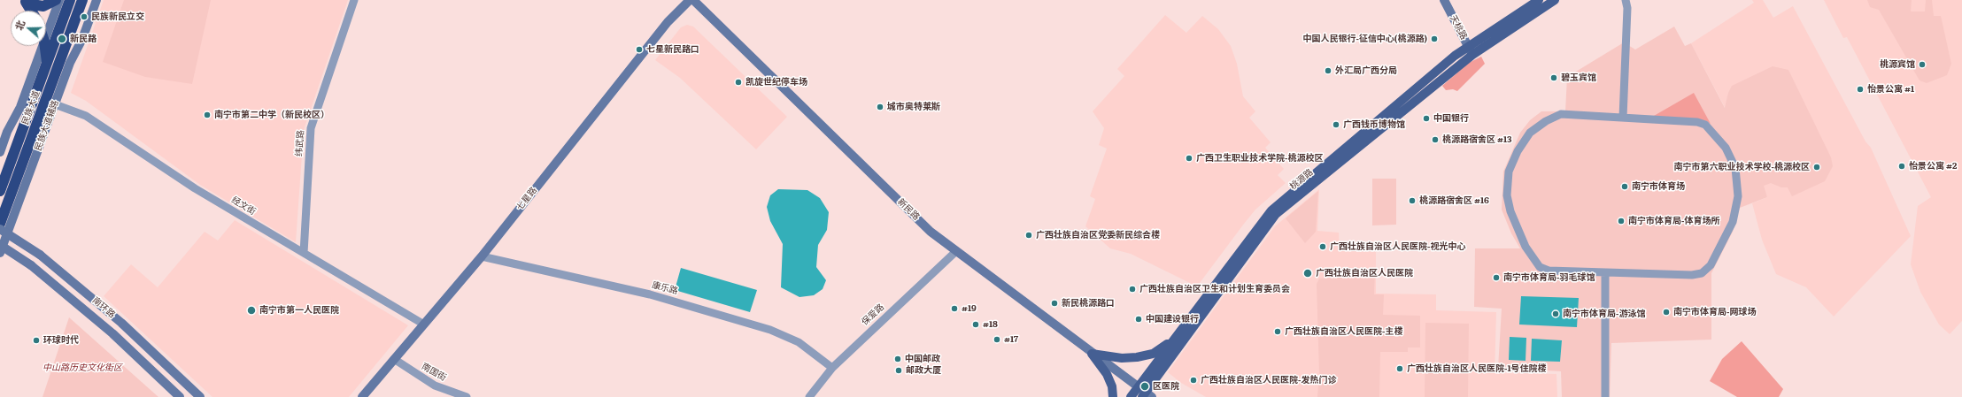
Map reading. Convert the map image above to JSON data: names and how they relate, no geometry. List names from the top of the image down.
{
  "streets": {
    "highway": ["民族大道"],
    "main road": [
      "天桃路",
      "民族大道辅路",
      "桃源路",
      "七星路",
      "新民路",
      "南环路"
    ],
    "street": [
      "纬武路",
      "经文街",
      "康乐路",
      "保爱路",
      "南国街"
    ]
  },
  "crossings": [
    ["天桃路", "桃源路"],
    ["民族大道辅路", "经文街"],
    ["纬武路", "经文街"],
    ["桃源路", "新民路"],
    ["七星路", "经文街"],
    ["七星路", "康乐路"],
    ["七星路", "南国街"],
    ["新民路", "保爱路"],
    ["康乐路", "保爱路"]
  ],
  "parks": ["中山路历史文化街区"],
  "places": [
    "民族新民立交",
    "新民路",
    "中国人民银行-征信中心(桃源路)",
    "七星新民路口",
    "桃源宾馆",
    "外汇局广西分局",
    "碧玉宾馆",
    "凯旋世纪停车场",
    "怡景公寓 #1",
    "城市奥特莱斯",
    "南宁市第二中学（新民校区）",
    "中国银行",
    "广西钱币博物馆",
    "桃源路宿舍区 #13",
    "广西卫生职业技术学院-桃源校区",
    "怡景公寓 #2",
    "南宁市第六职业技术学校-桃源校区",
    "南宁市体育场",
    "桃源路宿舍区 #16",
    "南宁市体育局-体育场所",
    "广西壮族自治区党委新民综合楼",
    "广西壮族自治区人民医院-视光中心",
    "广西壮族自治区人民医院",
    "南宁市体育局-羽毛球馆",
    "广西壮族自治区卫生和计划生育委员会",
    "新民桃源路口",
    "#19",
    "南宁市第一人民医院",
    "南宁市体育局-网球场",
    "南宁市体育局-游泳馆",
    "中国建设银行",
    "#18",
    "广西壮族自治区人民医院-主楼",
    "#17",
    "环球时代",
    "中国邮政",
    "广西壮族自治区人民医院-1号住院楼",
    "邮政大厦",
    "广西壮族自治区人民医院-发热门诊",
    "区医院"
  ],
  "north": "left"
}
